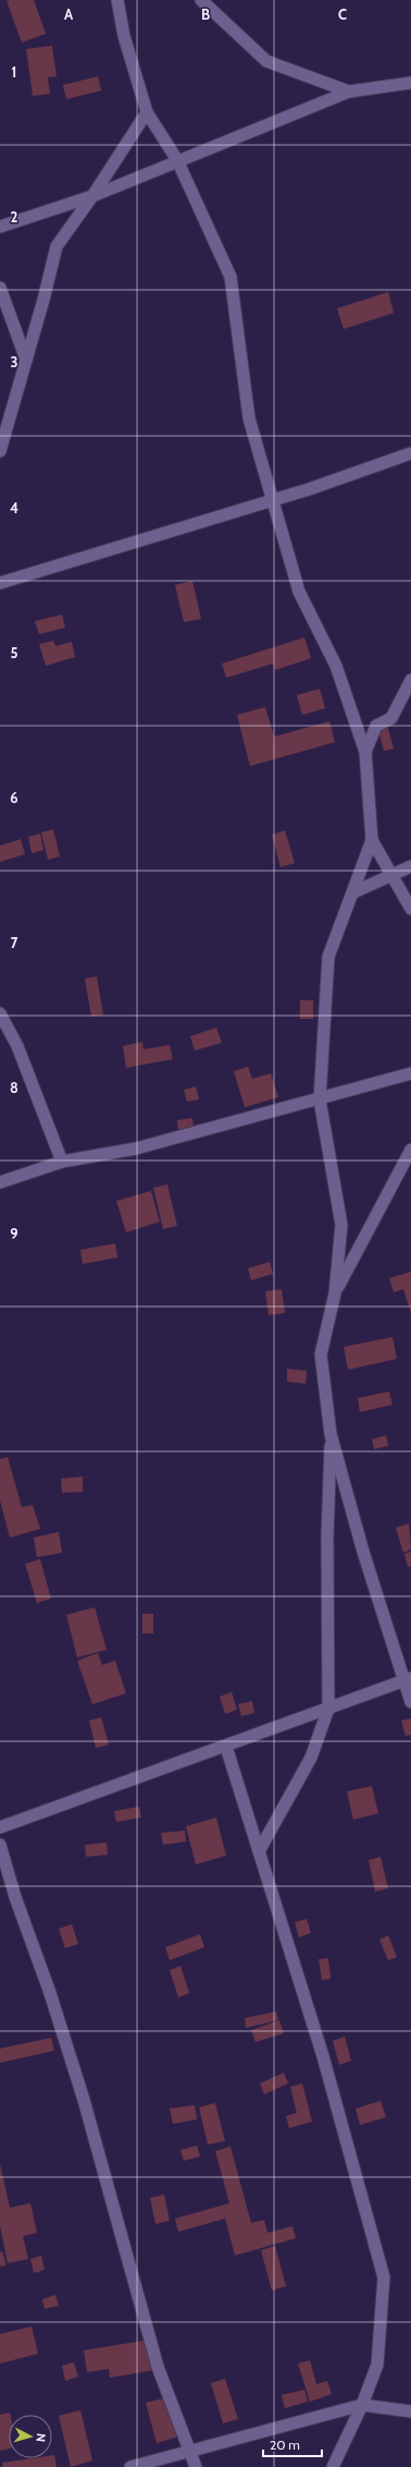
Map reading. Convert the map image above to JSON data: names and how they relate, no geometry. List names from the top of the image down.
{
  "scale_bar": "20 m",
  "north": "right",
  "grid": {
    "columns": ["A", "B", "C"],
    "rows": [
      "1",
      "2",
      "3",
      "4",
      "5",
      "6",
      "7",
      "8",
      "9"
    ]
  }
}
